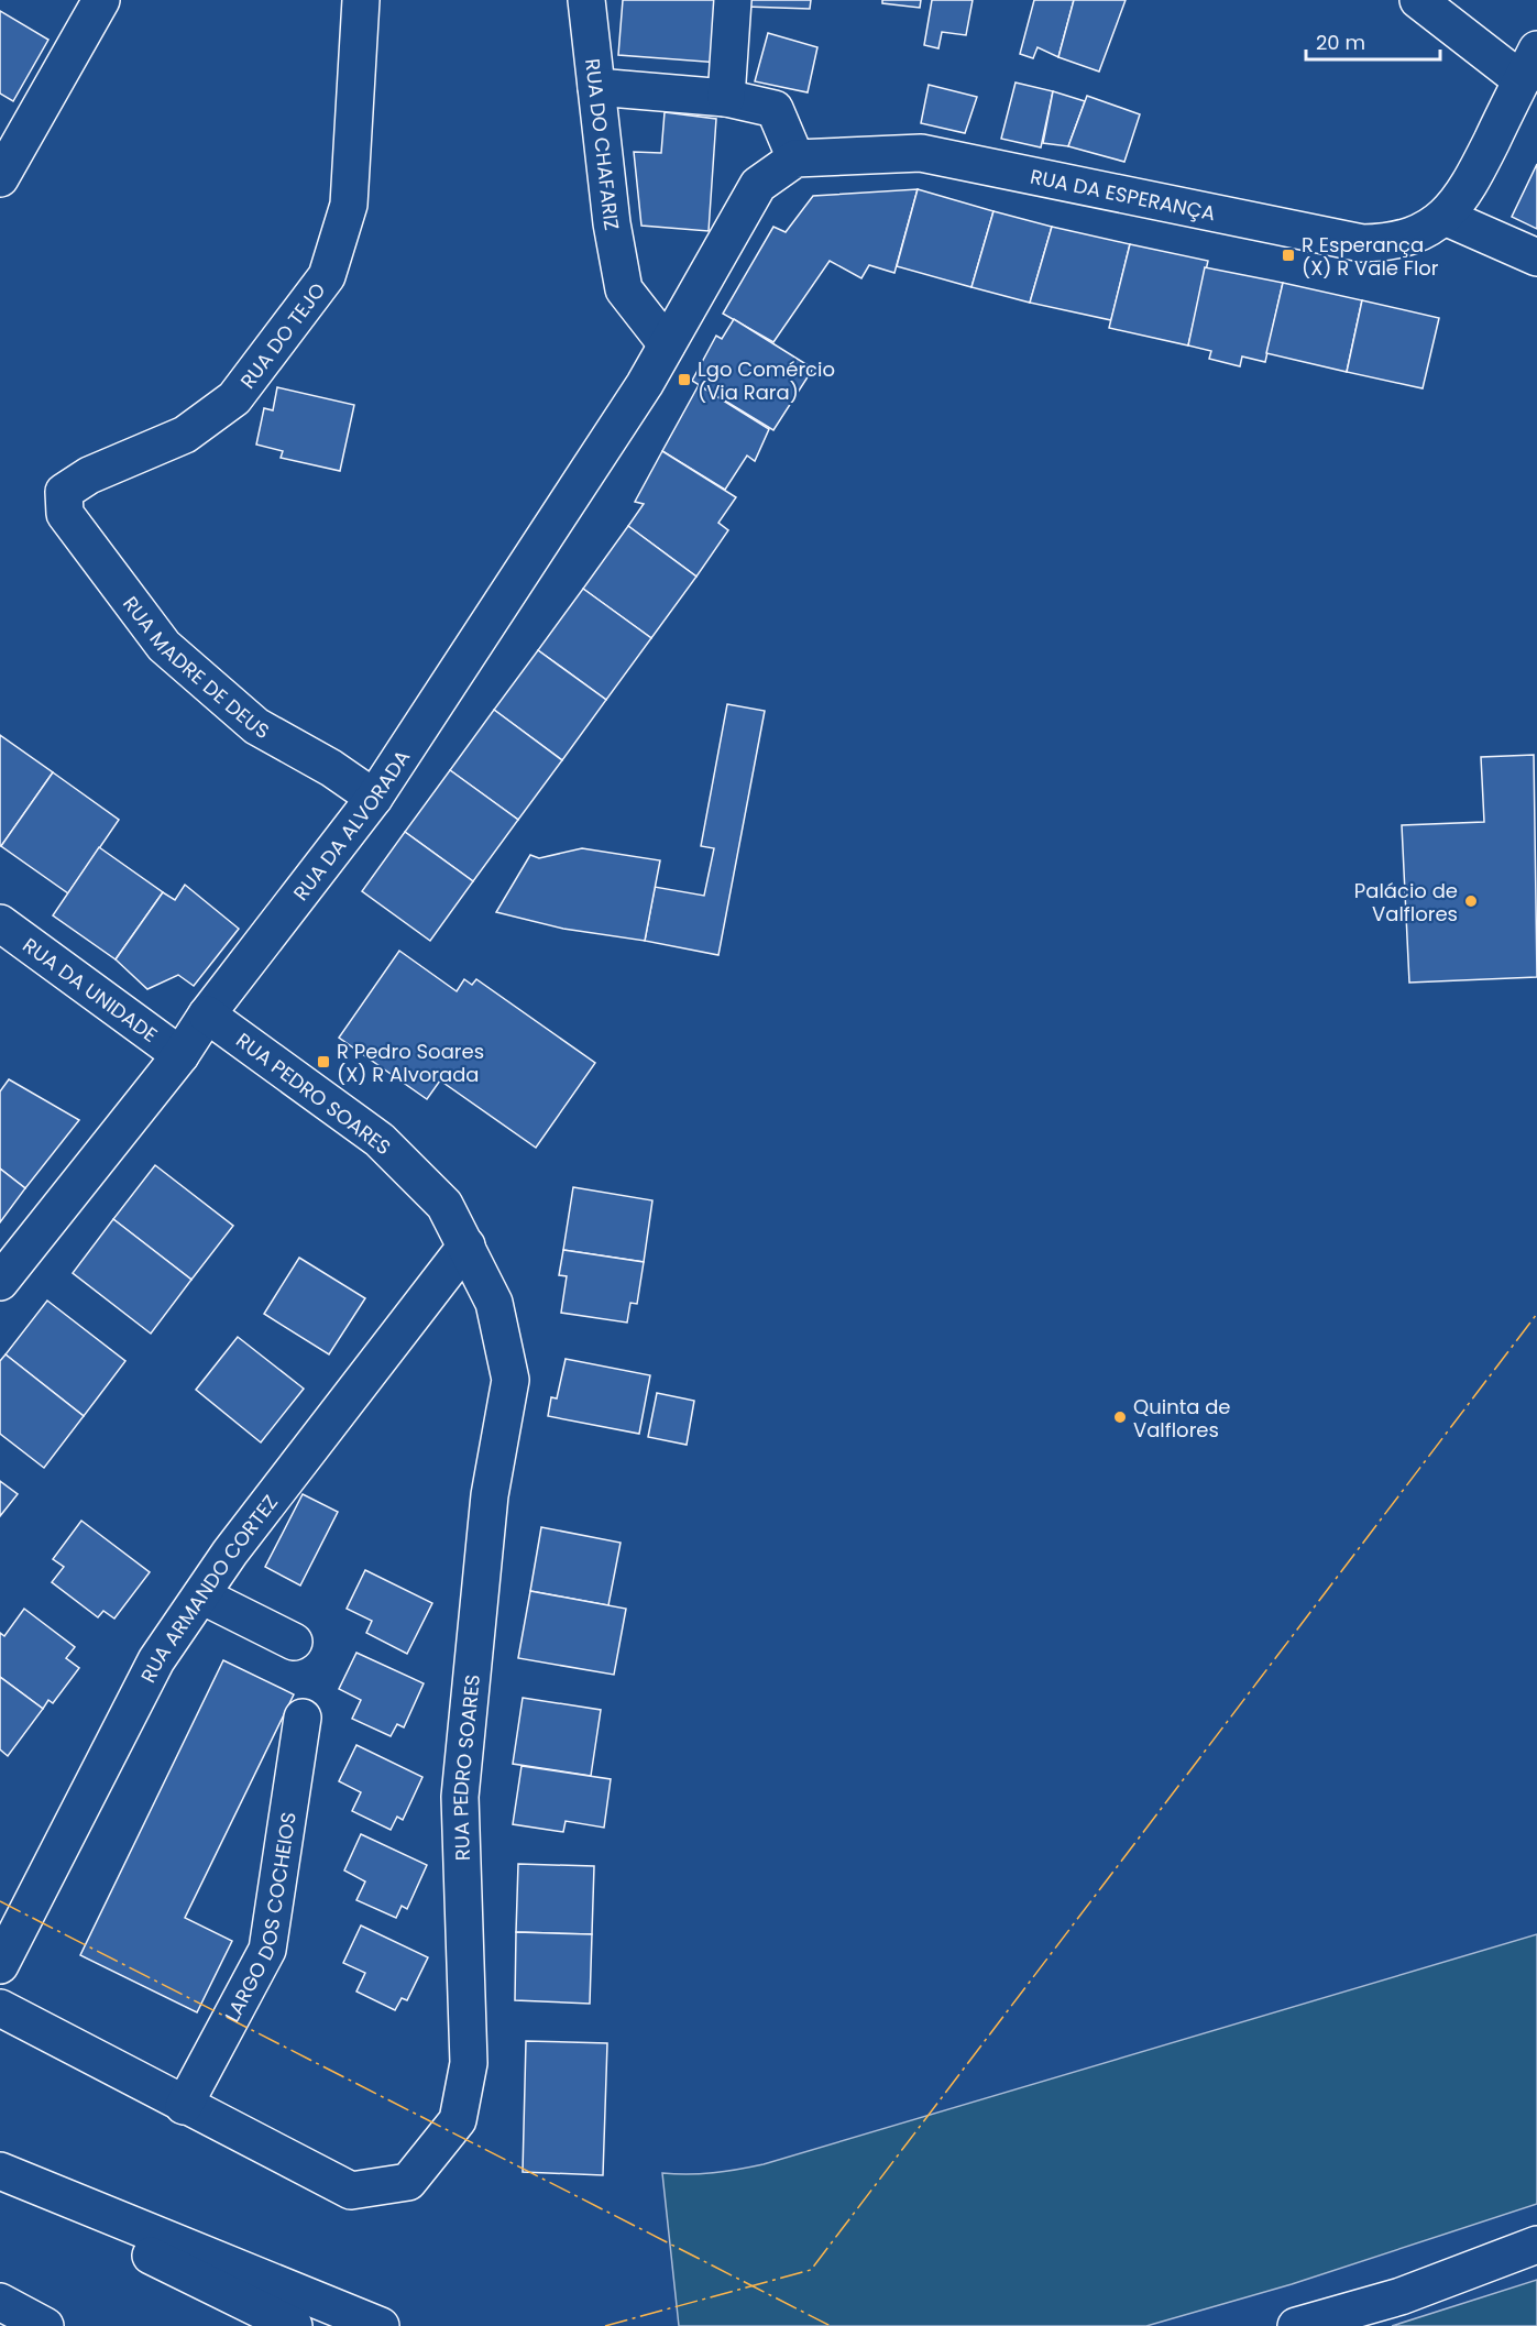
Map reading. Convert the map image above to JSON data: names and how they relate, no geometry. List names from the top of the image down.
{
  "streets": {
    "main road": [
      "RUA DO CHAFARIZ",
      "RUA DA ESPERANÇA",
      "RUA DO TEJO",
      "RUA MADRE DE DEUS",
      "RUA DA ALVORADA",
      "RUA DA UNIDADE",
      "RUA PEDRO SOARES",
      "RUA ARMANDO CORTEZ",
      "LARGO DOS COCHEIOS"
    ]
  },
  "crossings": [
    ["RUA DO CHAFARIZ", "RUA DA ALVORADA"],
    ["RUA DA ESPERANÇA", "RUA DA ALVORADA"],
    ["RUA DO TEJO", "RUA MADRE DE DEUS"],
    ["RUA MADRE DE DEUS", "RUA DA ALVORADA"],
    ["RUA DA ALVORADA", "RUA DA UNIDADE"],
    ["RUA DA ALVORADA", "RUA PEDRO SOARES"],
    ["RUA PEDRO SOARES", "RUA ARMANDO CORTEZ"],
    ["RUA PEDRO SOARES", "LARGO DOS COCHEIOS"]
  ],
  "places": {
    "transit": ["R Esperança (X) R Vale Flor", "Lgo Comércio (Via Rara)", "R Pedro Soares (X) R Alvorada"],
    "other": ["Palácio de Valflores", "Quinta de Valflores"]
  },
  "scale_bar": "20 m"
}
